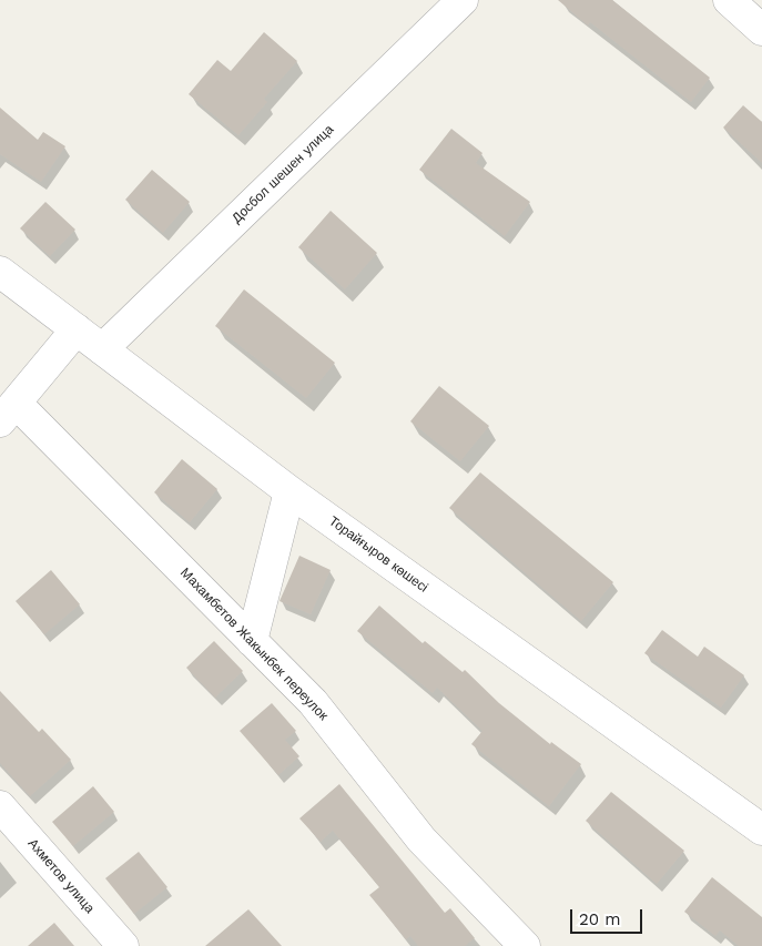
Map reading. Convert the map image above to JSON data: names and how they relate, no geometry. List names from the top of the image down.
{
  "streets": {
    "street": [
      "Досбол шешен улица",
      "Торайғыров көшесі",
      "Махамбетов Жакынбек переулок",
      "Ахметов улица"
    ]
  },
  "crossings": [
    ["Досбол шешен улица", "Торайғыров көшесі"]
  ],
  "scale_bar": "20 m"
}
